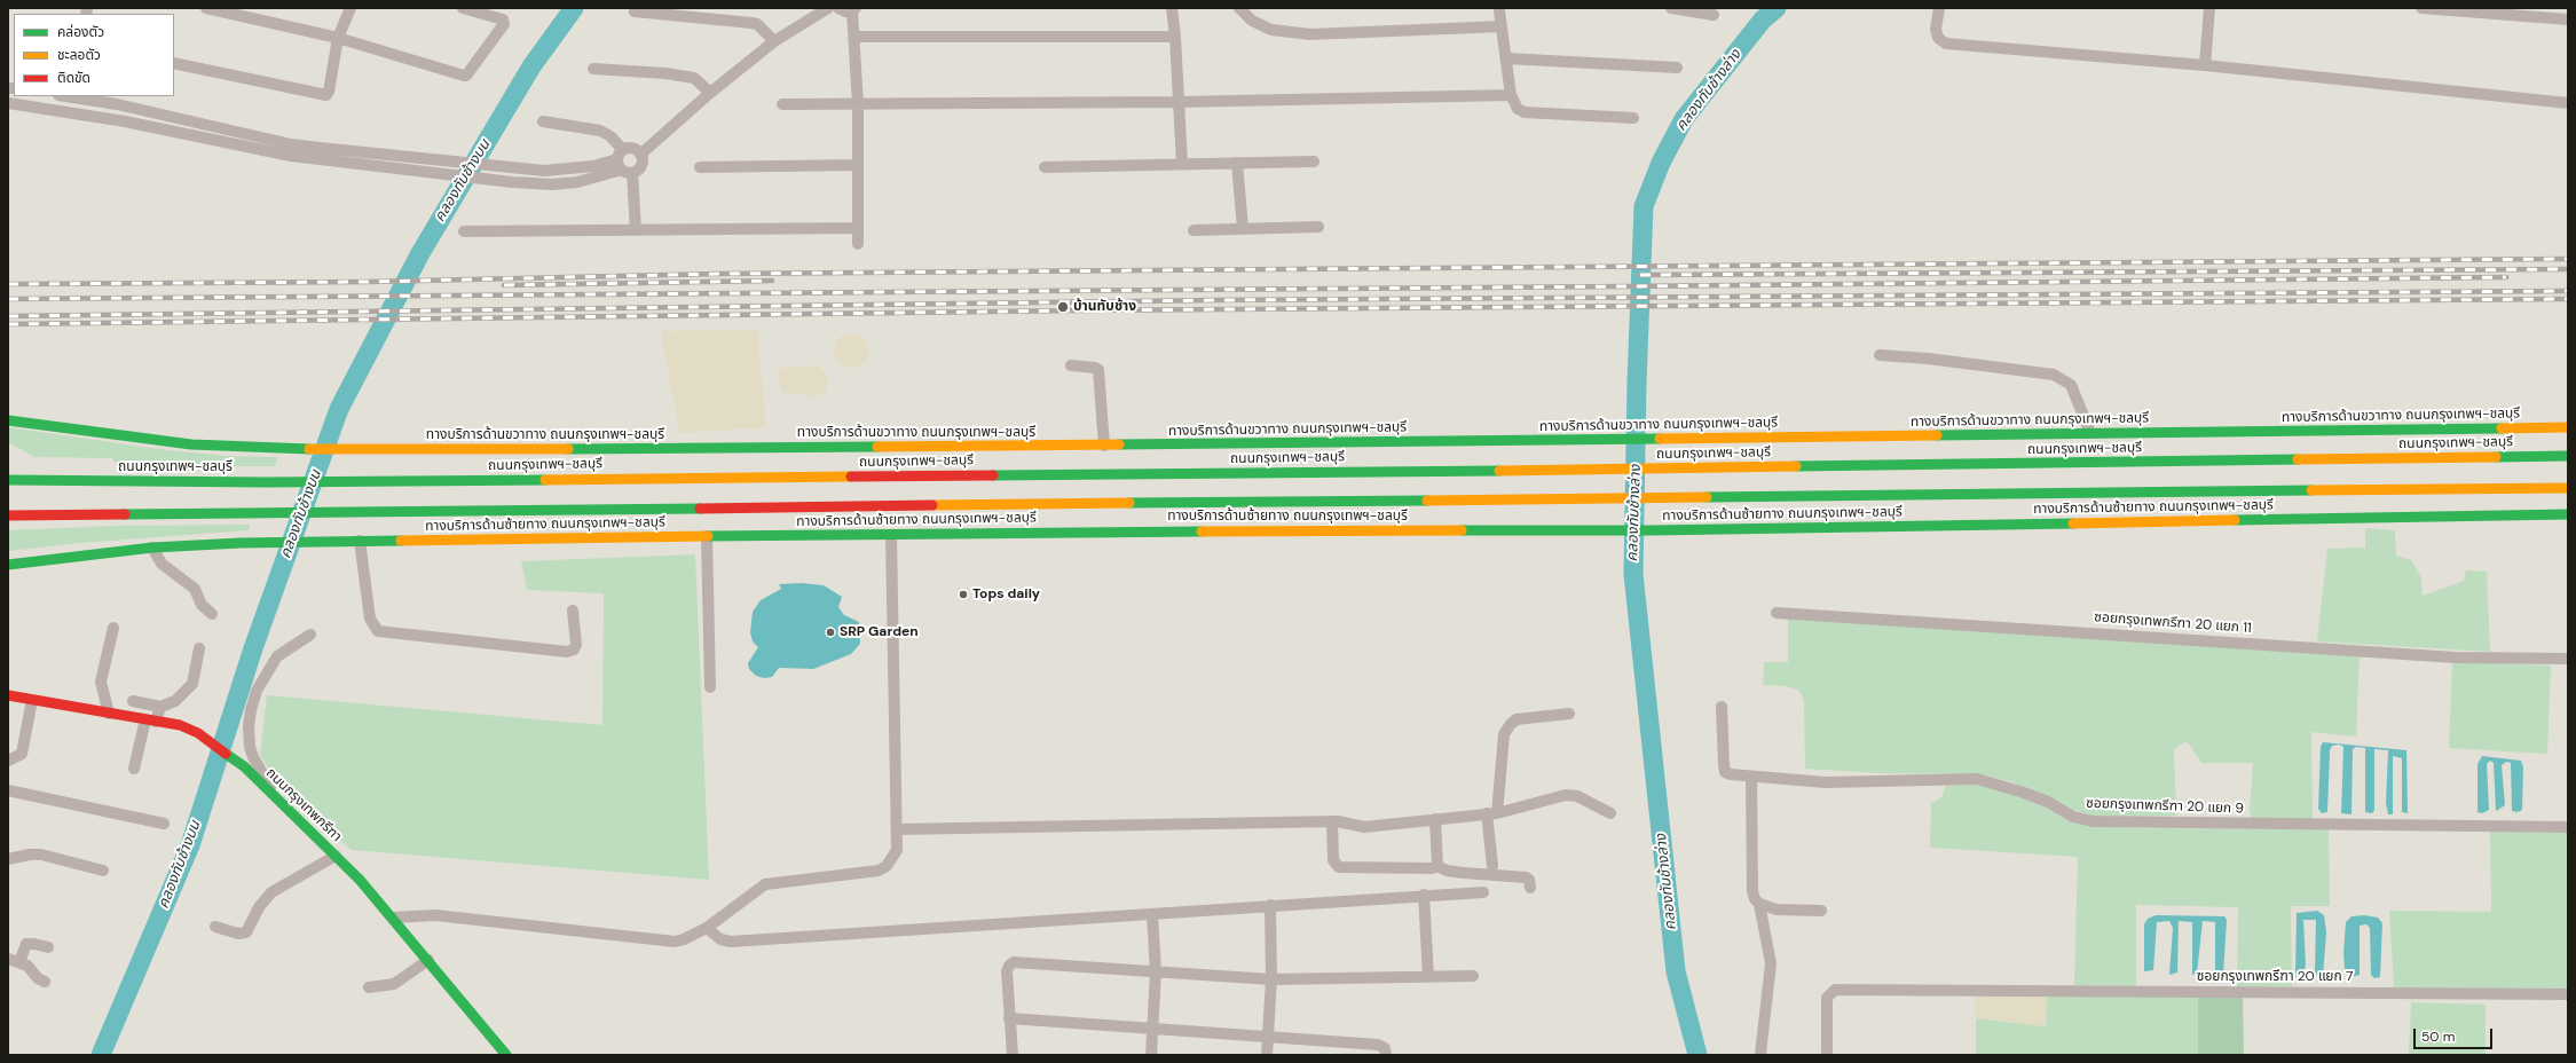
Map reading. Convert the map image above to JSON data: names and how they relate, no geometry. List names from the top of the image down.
{
  "streets": {
    "main road": [
      "ทางบริการด้านขวาทาง ถนนกรุงเทพฯ-ชลบุรี",
      "ถนนกรุงเทพฯ-ชลบุรี",
      "ทางบริการด้านซ้ายทาง ถนนกรุงเทพฯ-ชลบุรี",
      "ถนนกรุงเทพกรีฑา"
    ],
    "street": ["ซอยกรุงเทพกรีฑา 20 แยก 11", "ซอยกรุงเทพกรีฑา 20 แยก 9", "ซอยกรุงเทพกรีฑา 20 แยก 7"]
  },
  "water": ["คลองทับช้างล่าง", "คลองทับช้างบน"],
  "places": ["บ้านทับช้าง", "Tops daily", "SRP Garden"],
  "legend": ["คล่องตัว", "ชะลอตัว", "ติดขัด"],
  "scale_bar": "50 m"
}
